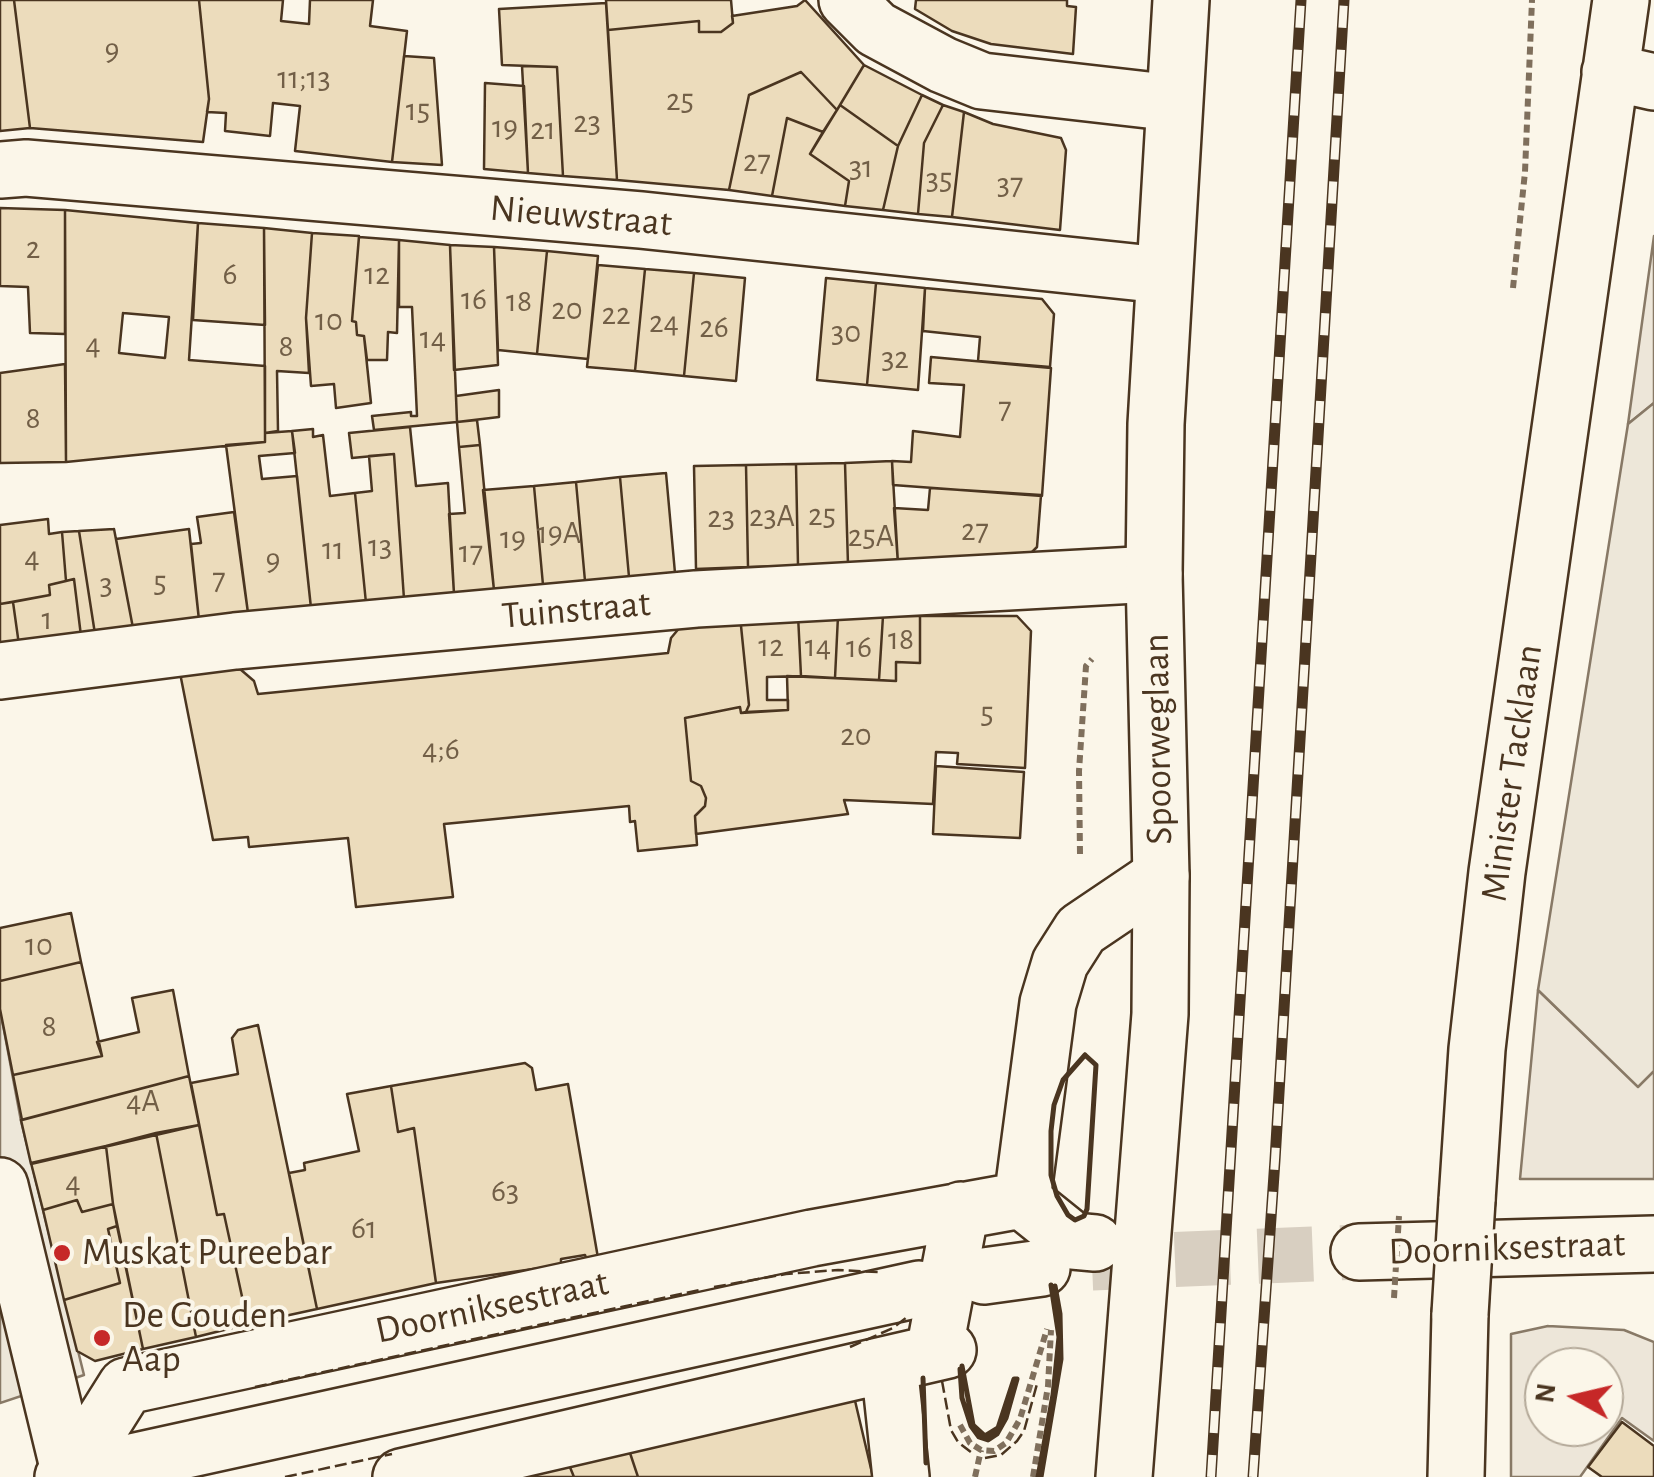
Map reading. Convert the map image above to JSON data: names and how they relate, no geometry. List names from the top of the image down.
{
  "streets": {
    "street": [
      "Nieuwstraat",
      "Tuinstraat",
      "Spoorweglaan",
      "Minister Tacklaan",
      "Doorniksestraat"
    ]
  },
  "crossings": [
    ["Nieuwstraat", "Spoorweglaan"],
    ["Tuinstraat", "Spoorweglaan"]
  ],
  "places": ["Muskat Pureebar", "De Gouden Aap"],
  "house_numbers": [
    "9",
    "11;13",
    "25",
    "15",
    "23",
    "19",
    "21",
    "27",
    "31",
    "35",
    "37",
    "2",
    "6",
    "12",
    "16",
    "18",
    "20",
    "22",
    "10",
    "24",
    "26",
    "30",
    "14",
    "4",
    "8",
    "32",
    "7",
    "8",
    "25",
    "23A",
    "23",
    "27",
    "19A",
    "25A",
    "19",
    "13",
    "11",
    "17",
    "4",
    "9",
    "7",
    "5",
    "3",
    "1",
    "18",
    "12",
    "14",
    "16",
    "5",
    "20",
    "4;6",
    "10",
    "8",
    "4A",
    "4",
    "63",
    "61"
  ],
  "north": "left"
}
